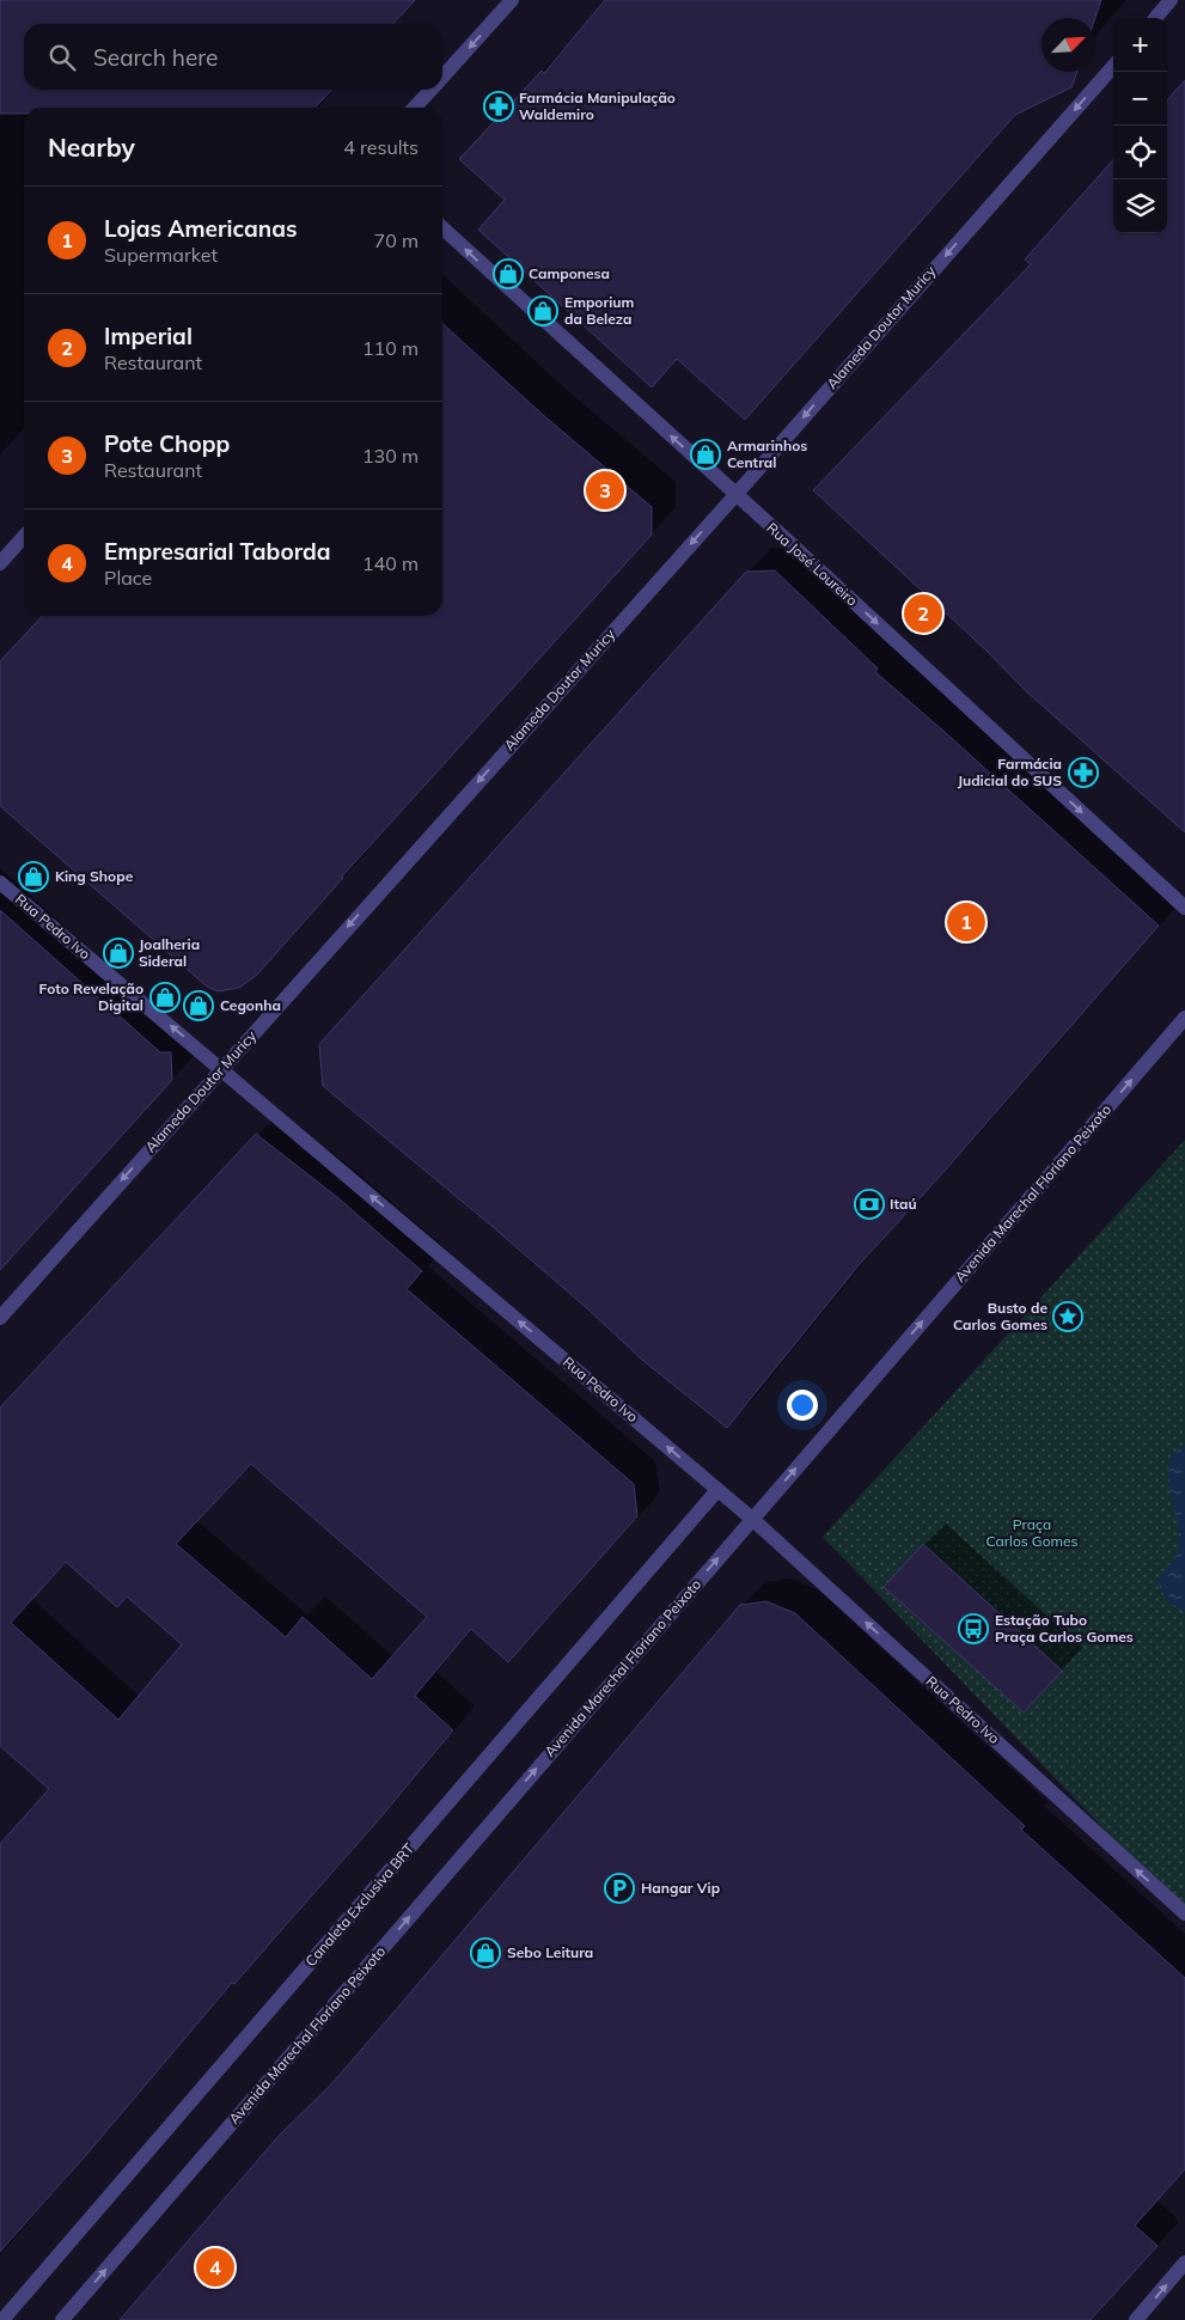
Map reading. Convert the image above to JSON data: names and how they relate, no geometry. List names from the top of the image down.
{
  "streets": {
    "street": [
      "Alameda Doutor Muricy",
      "Rua José Loureiro",
      "Rua Pedro Ivo",
      "Avenida Marechal Floriano Peixoto",
      "Canaleta Exclusiva BRT"
    ]
  },
  "crossings": [
    ["Alameda Doutor Muricy", "Rua José Loureiro"],
    ["Alameda Doutor Muricy", "Rua Pedro Ivo"],
    ["Rua Pedro Ivo", "Avenida Marechal Floriano Peixoto"],
    ["Rua Pedro Ivo", "Canaleta Exclusiva BRT"]
  ],
  "one_way": ["Alameda Doutor Muricy", "Rua Pedro Ivo", "Avenida Marechal Floriano Peixoto"],
  "parks": ["Praça Carlos Gomes"],
  "places": {
    "pharmacy": ["Farmácia Manipulação Waldemiro", "Farmácia Judicial do SUS"],
    "shop": [
      "Camponesa",
      "Emporium da Beleza",
      "Armarinhos Central",
      "King Shope",
      "Joalheria Sideral",
      "Foto Revelação Digital",
      "Cegonha",
      "Sebo Leitura"
    ],
    "bank": ["Itaú"],
    "place": ["Busto de Carlos Gomes"],
    "bus stop": ["Estação Tubo Praça Carlos Gomes"],
    "parking": ["Hangar Vip"]
  },
  "north": "top right",
  "page": {
    "map_buttons": ["+", "−"],
    "search": "Search here",
    "heading": ["Nearby", "4 results"],
    "list": [
      {
        "mark": "1",
        "name": "Lojas Americanas",
        "note": "Supermarket",
        "value": "70 m"
      },
      {
        "mark": "2",
        "name": "Imperial",
        "note": "Restaurant",
        "value": "110 m"
      },
      {
        "mark": "3",
        "name": "Pote Chopp",
        "note": "Restaurant",
        "value": "130 m"
      },
      {
        "mark": "4",
        "name": "Empresarial Taborda",
        "note": "Place",
        "value": "140 m"
      }
    ],
    "pins": [
      "3",
      "2",
      "1",
      "4"
    ]
  }
}
